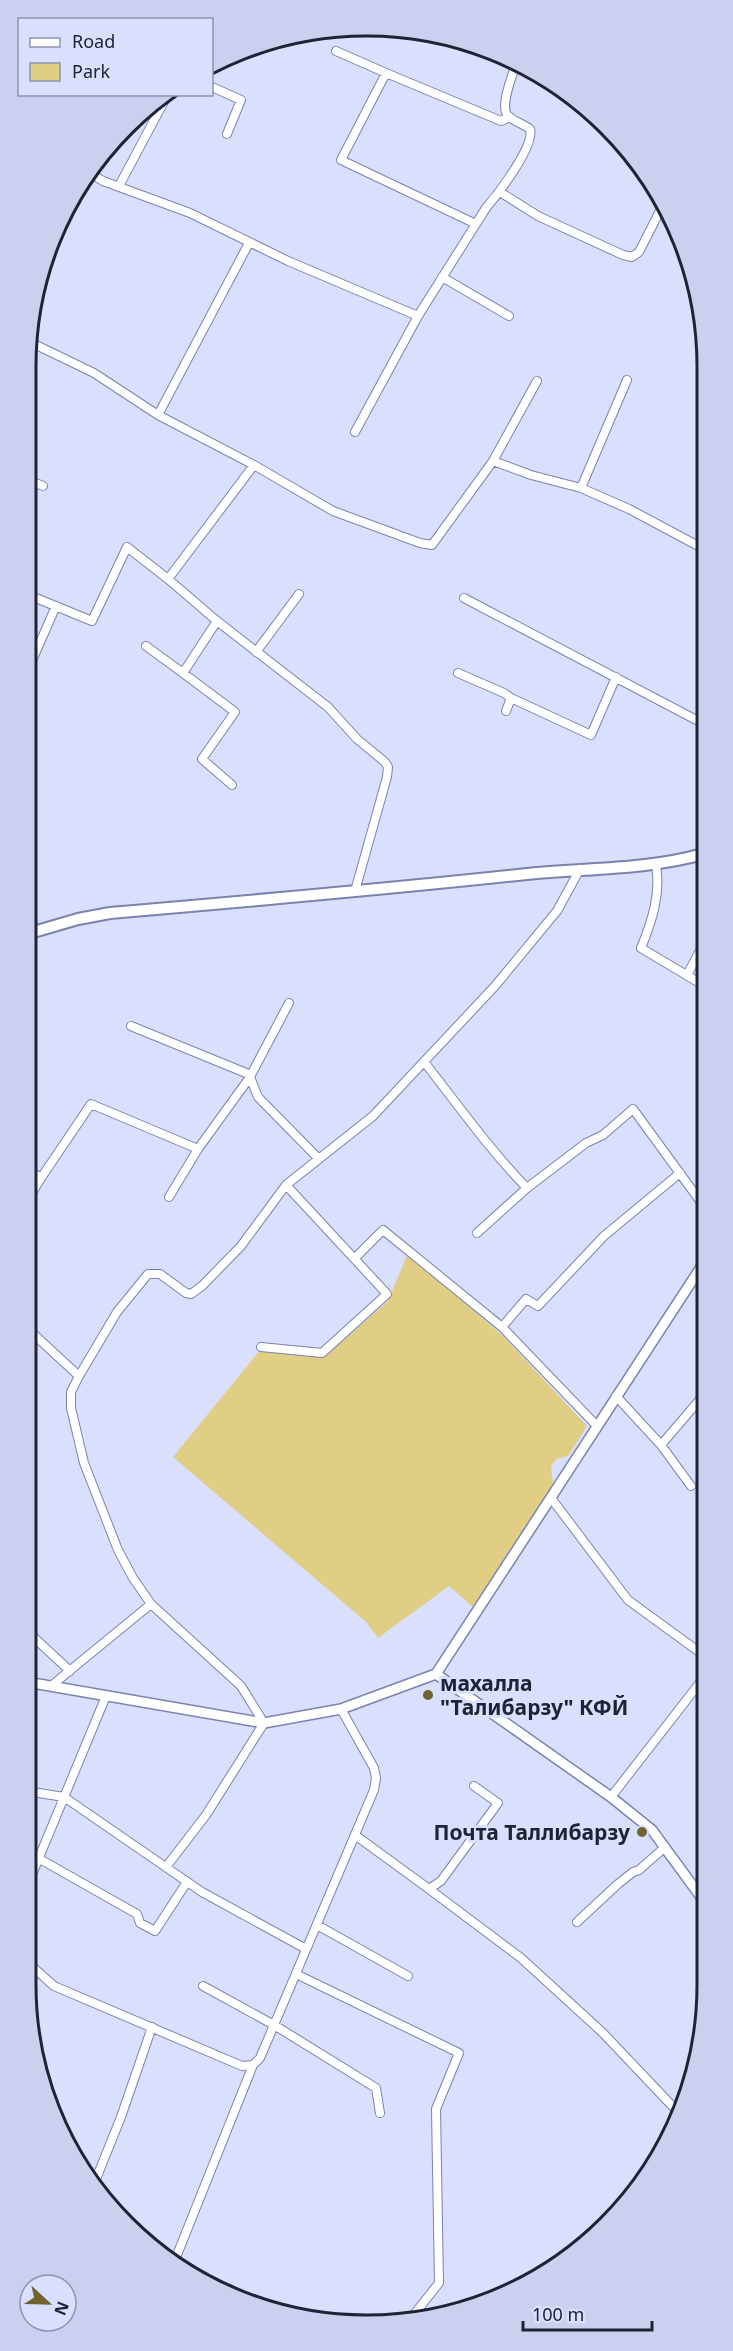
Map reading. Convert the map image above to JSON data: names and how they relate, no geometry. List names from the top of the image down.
{
  "places": ["махалла \"Талибарзу\" КФЙ", "Почта Таллибарзу"],
  "legend": ["Road", "Park"],
  "scale_bar": "100 m",
  "north": "right"
}
